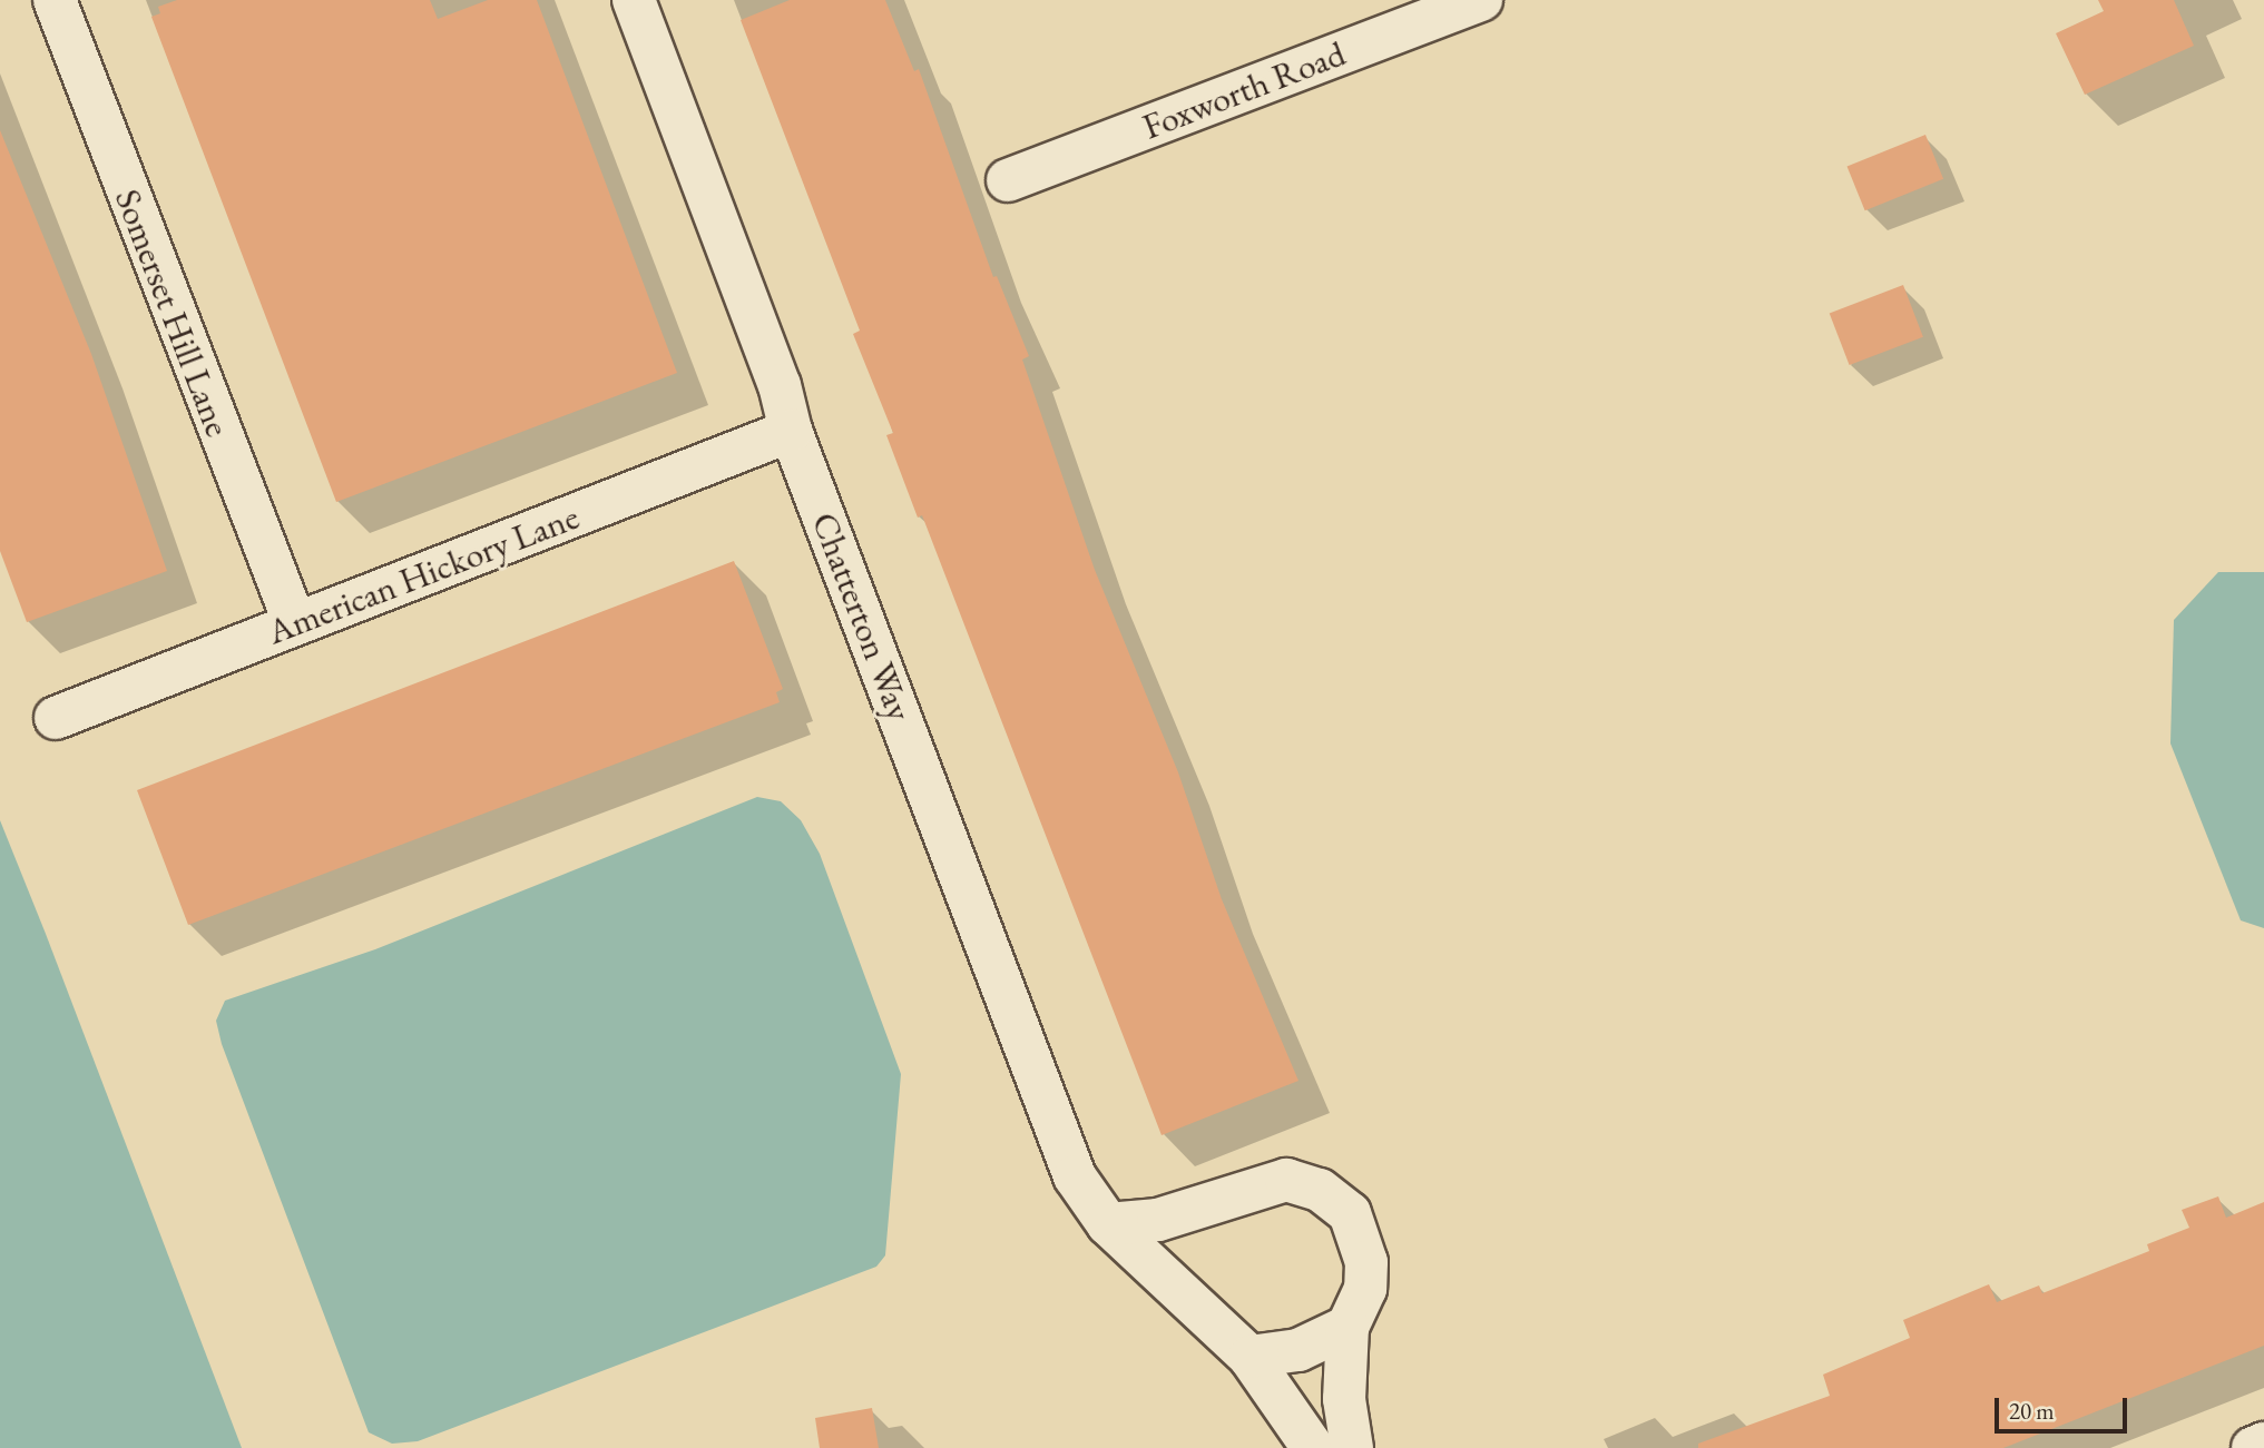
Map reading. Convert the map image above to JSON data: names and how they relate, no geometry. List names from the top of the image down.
{
  "streets": {
    "street": [
      "Foxworth Road",
      "Somerset Hill Lane",
      "American Hickory Lane",
      "Chatterton Way"
    ]
  },
  "crossings": [
    ["Somerset Hill Lane", "American Hickory Lane"],
    ["American Hickory Lane", "Chatterton Way"]
  ],
  "scale_bar": "20 m"
}
